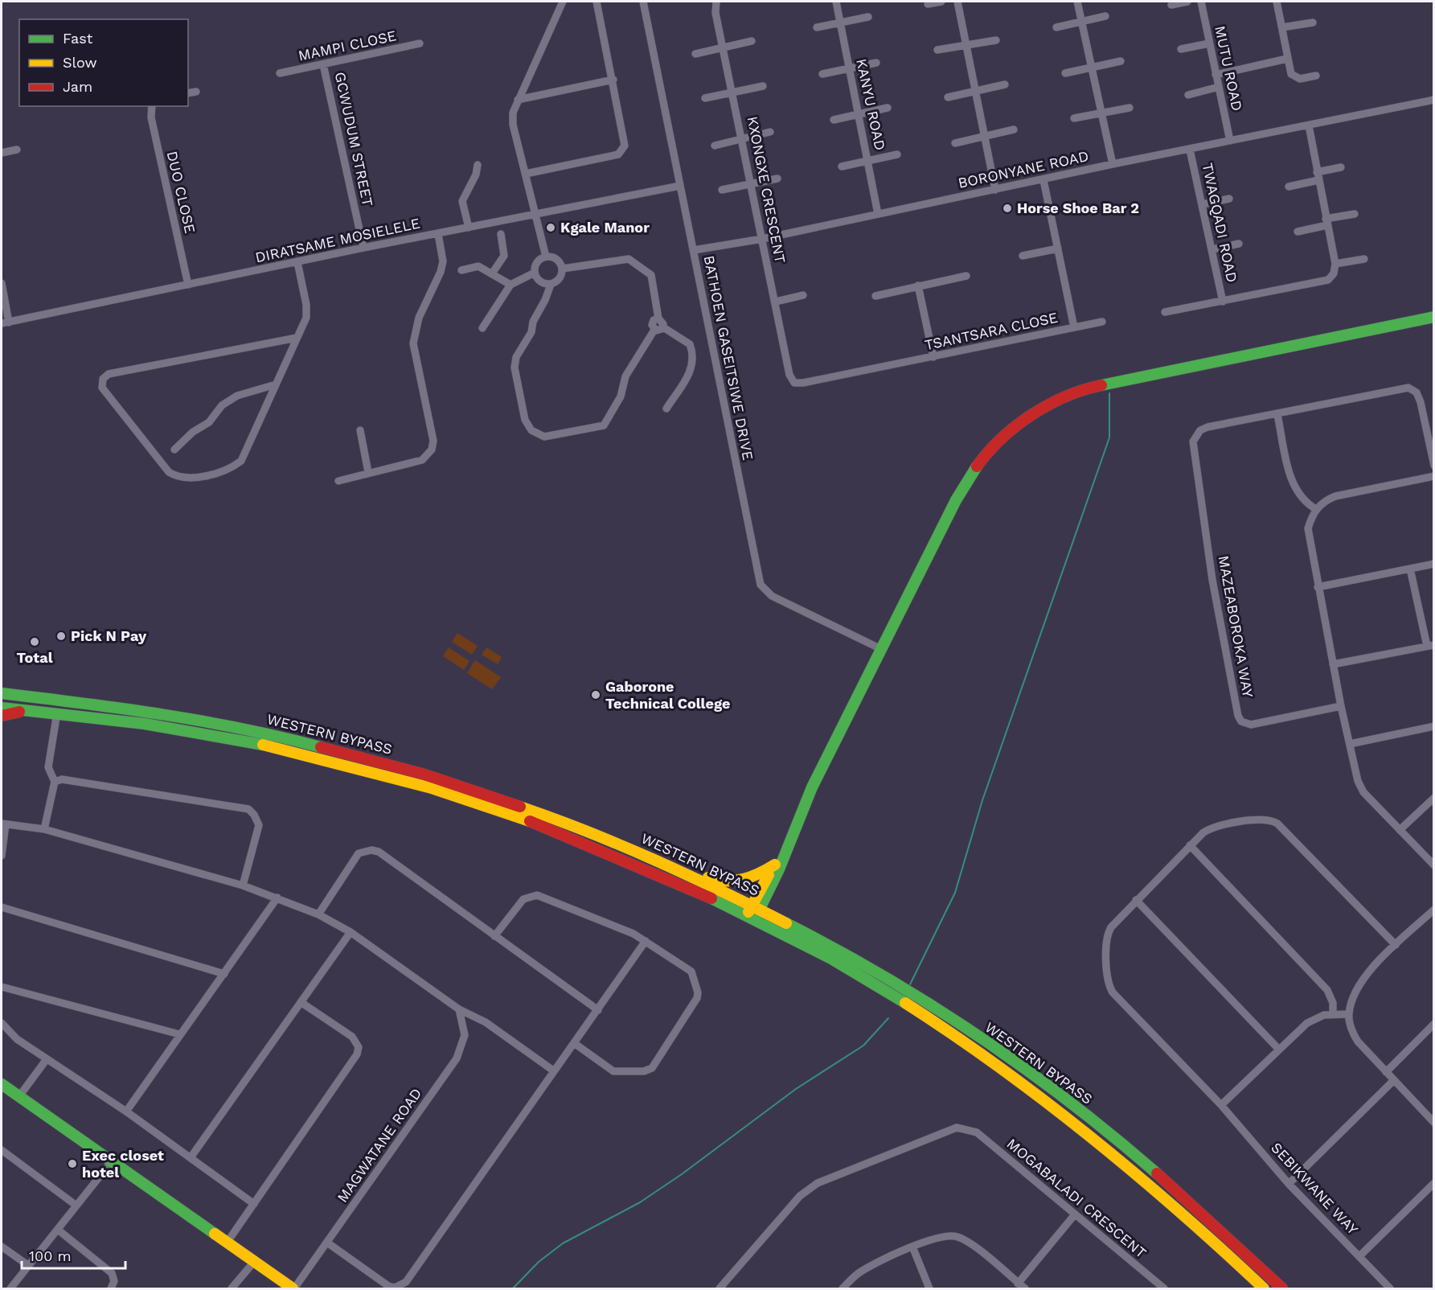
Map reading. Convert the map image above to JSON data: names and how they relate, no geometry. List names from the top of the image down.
{
  "streets": {
    "main road": ["WESTERN BYPASS"],
    "street": [
      "MAMPI CLOSE",
      "MUTU ROAD",
      "KANYU ROAD",
      "GCWUDUM STREET",
      "BORONYANE ROAD",
      "KXONGXE CRESCENT",
      "DUO CLOSE",
      "TWAGQADI ROAD",
      "DIRATSAME MOSIELELE",
      "TSANTSARA CLOSE",
      "BATHOEN GASEITSIWE DRIVE",
      "MAZEABOROKA WAY",
      "MAGWATANE ROAD",
      "SEBIKWANE WAY",
      "MOGABALADI CRESCENT"
    ]
  },
  "crossings": [
    ["MAMPI CLOSE", "GCWUDUM STREET"],
    ["MUTU ROAD", "BORONYANE ROAD"],
    ["KANYU ROAD", "BORONYANE ROAD"],
    ["GCWUDUM STREET", "DIRATSAME MOSIELELE"],
    ["BORONYANE ROAD", "KXONGXE CRESCENT"],
    ["BORONYANE ROAD", "TWAGQADI ROAD"],
    ["BORONYANE ROAD", "TSANTSARA CLOSE"],
    ["BORONYANE ROAD", "BATHOEN GASEITSIWE DRIVE"],
    ["KXONGXE CRESCENT", "TSANTSARA CLOSE"],
    ["DUO CLOSE", "DIRATSAME MOSIELELE"],
    ["DIRATSAME MOSIELELE", "BATHOEN GASEITSIWE DRIVE"]
  ],
  "places": [
    "Horse Shoe Bar 2",
    "Kgale Manor",
    "Pick N Pay",
    "Total",
    "Gaborone Technical College",
    "Exec closet hotel"
  ],
  "legend": ["Fast", "Slow", "Jam"],
  "scale_bar": "100 m"
}
